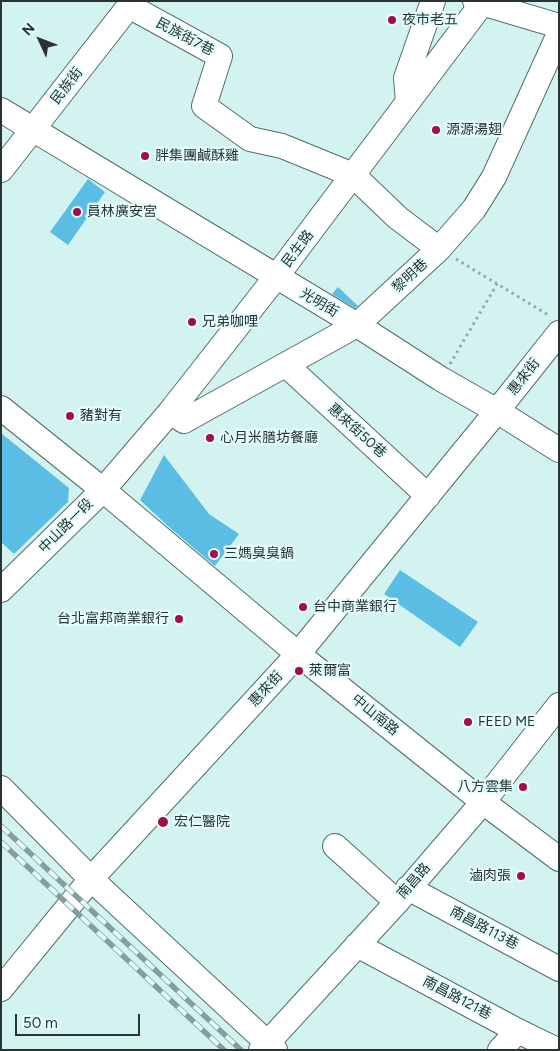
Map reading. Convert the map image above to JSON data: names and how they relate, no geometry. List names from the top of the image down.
{
  "streets": {
    "street": [
      "民族街7巷",
      "民族街",
      "民生路",
      "黎明巷",
      "光明街",
      "惠來街",
      "惠來街50巷",
      "中山路一段",
      "中山南路",
      "南昌路",
      "南昌路113巷",
      "南昌路121巷"
    ]
  },
  "crossings": [
    ["民族街7巷", "民族街"],
    ["民族街7巷", "民生路"],
    ["民族街", "光明街"],
    ["民生路", "黎明巷"],
    ["民生路", "光明街"],
    ["民生路", "中山路一段"],
    ["民生路", "中山南路"],
    ["黎明巷", "光明街"],
    ["黎明巷", "惠來街50巷"],
    ["光明街", "惠來街"],
    ["惠來街", "惠來街50巷"],
    ["惠來街", "中山南路"],
    ["中山路一段", "中山南路"],
    ["中山南路", "南昌路"],
    ["南昌路", "南昌路113巷"],
    ["南昌路", "南昌路121巷"]
  ],
  "places": [
    "夜市老五",
    "源源湯翅",
    "胖集團鹹酥雞",
    "員林廣安宮",
    "兄弟咖哩",
    "豬對有",
    "心月米膳坊餐廳",
    "三媽臭臭鍋",
    "台中商業銀行",
    "台北富邦商業銀行",
    "萊爾富",
    "FEED ME",
    "八方雲集",
    "宏仁醫院",
    "滷肉張"
  ],
  "scale_bar": "50 m",
  "north": "top left"
}
